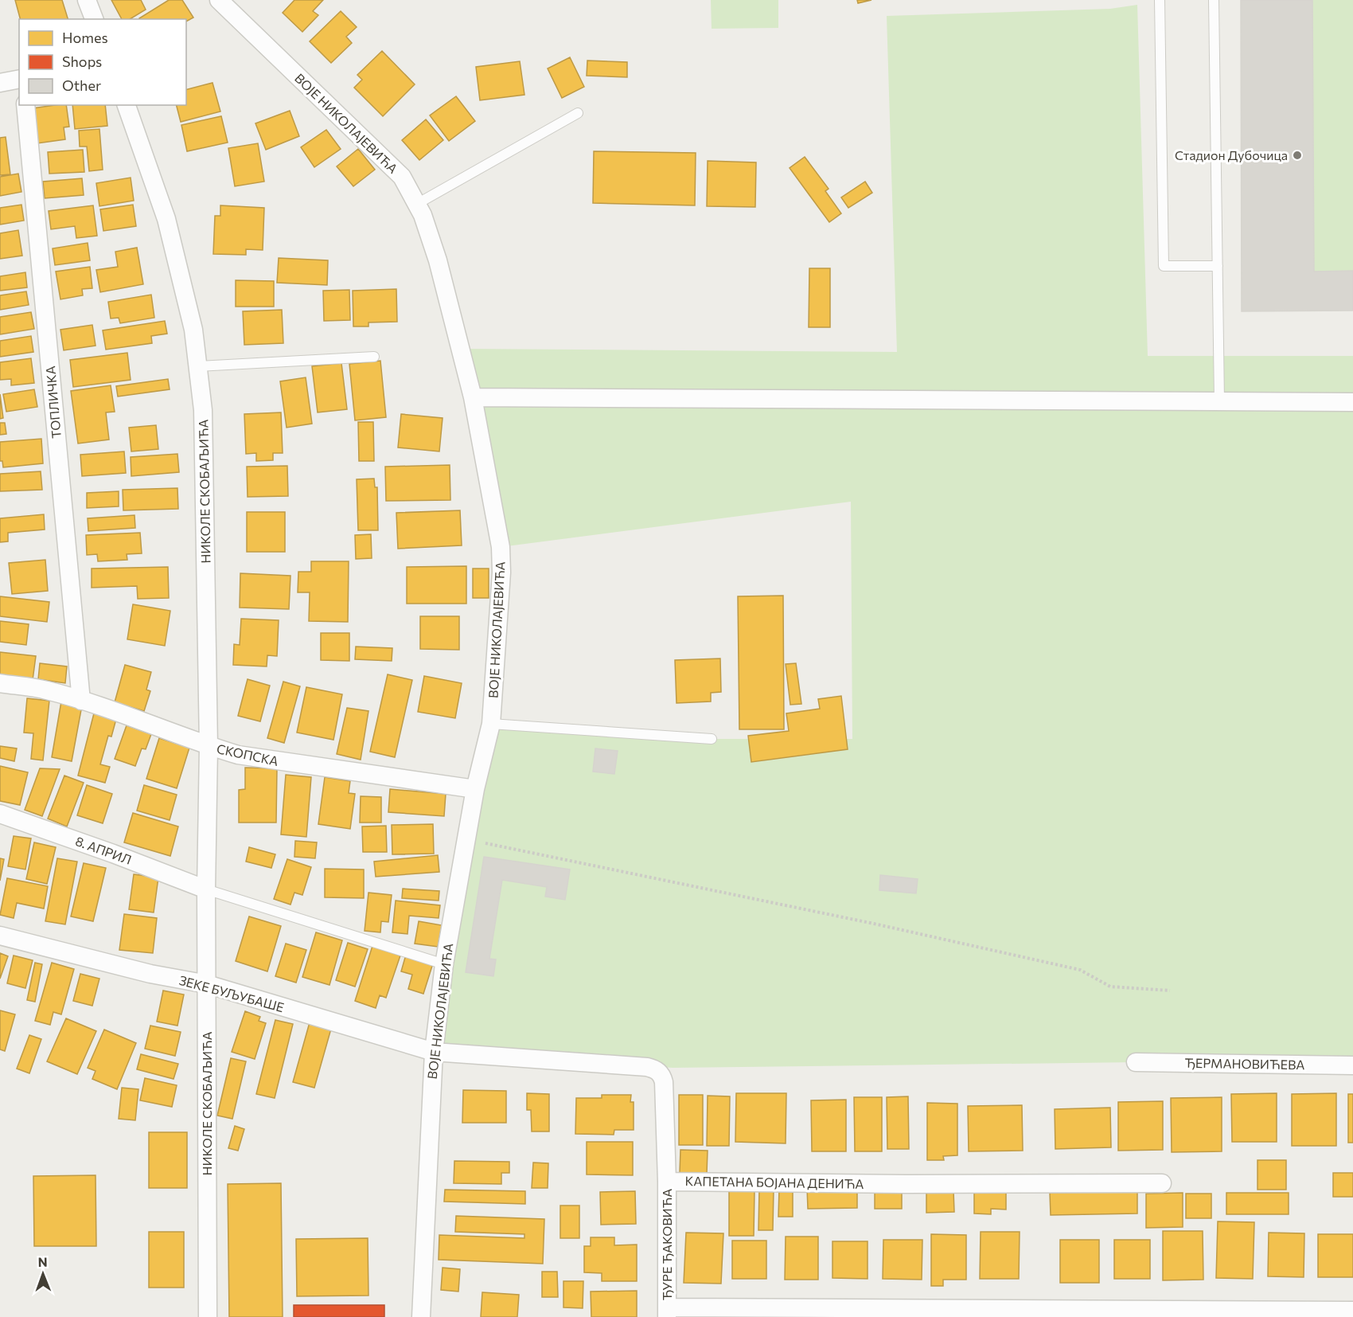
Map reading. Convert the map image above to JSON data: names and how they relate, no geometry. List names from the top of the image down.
{
  "streets": {
    "street": [
      "ВОЈЕ НИКОЛАЈЕВИЋА",
      "ТОПЛИЧКА",
      "НИКОЛЕ СКОБАЉИЋА",
      "СКОПСКА",
      "8. АПРИЛ",
      "ЗЕКЕ БУЉУБАШЕ",
      "ЂЕРМАНОВИЋЕВА",
      "КАПЕТАНА БОЈАНА ДЕНИЋА",
      "ЂУРЕ ЂАКОВИЋА"
    ]
  },
  "crossings": [
    ["ВОЈЕ НИКОЛАЈЕВИЋА", "СКОПСКА"],
    ["ВОЈЕ НИКОЛАЈЕВИЋА", "ЗЕКЕ БУЉУБАШЕ"],
    ["ВОЈЕ НИКОЛАЈЕВИЋА", "КАПЕТАНА БОЈАНА ДЕНИЋА"],
    ["ТОПЛИЧКА", "СКОПСКА"],
    ["НИКОЛЕ СКОБАЉИЋА", "СКОПСКА"],
    ["НИКОЛЕ СКОБАЉИЋА", "8. АПРИЛ"],
    ["НИКОЛЕ СКОБАЉИЋА", "ЗЕКЕ БУЉУБАШЕ"],
    ["ЗЕКЕ БУЉУБАШЕ", "КАПЕТАНА БОЈАНА ДЕНИЋА"],
    ["КАПЕТАНА БОЈАНА ДЕНИЋА", "ЂУРЕ ЂАКОВИЋА"]
  ],
  "places": ["Стадион Дубочица"],
  "legend": ["Homes", "Shops", "Other"],
  "north": "top"
}
